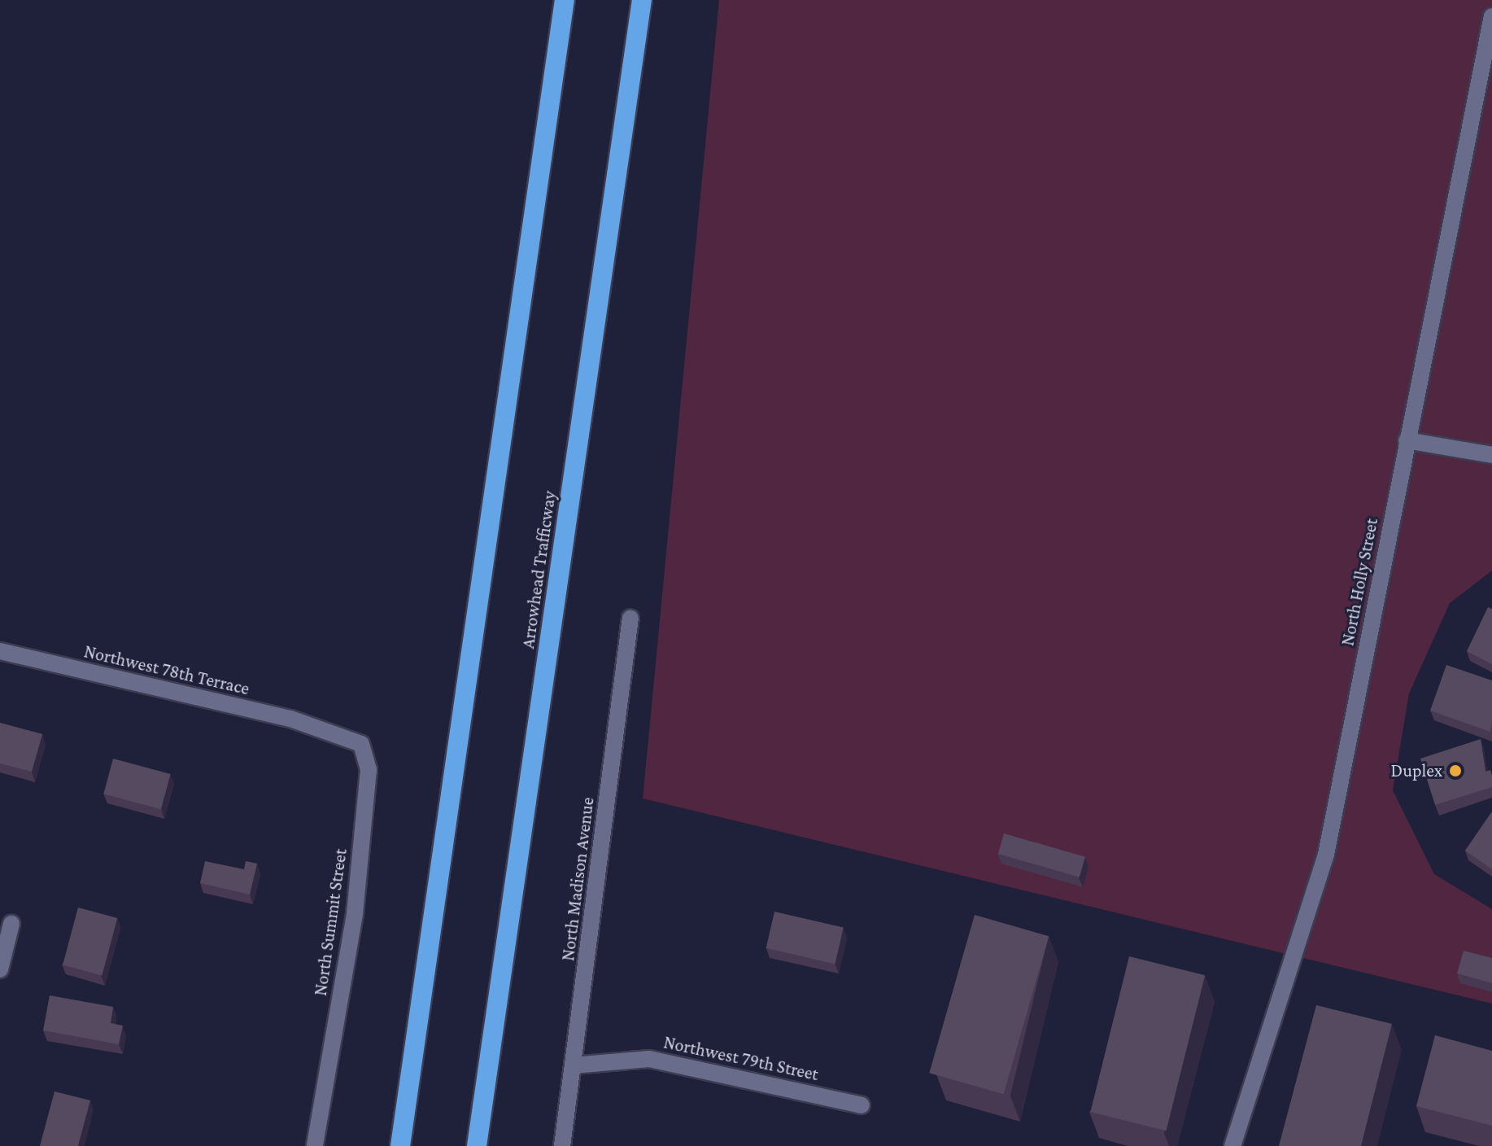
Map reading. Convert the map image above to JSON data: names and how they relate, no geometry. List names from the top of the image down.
{
  "streets": {
    "highway": ["Arrowhead Trafficway"],
    "street": [
      "North Holly Street",
      "Northwest 78th Terrace",
      "North Madison Avenue",
      "North Summit Street",
      "Northwest 79th Street"
    ]
  },
  "crossings": [
    ["Northwest 78th Terrace", "North Summit Street"],
    ["North Madison Avenue", "Northwest 79th Street"]
  ],
  "places": ["Duplex"]
}
